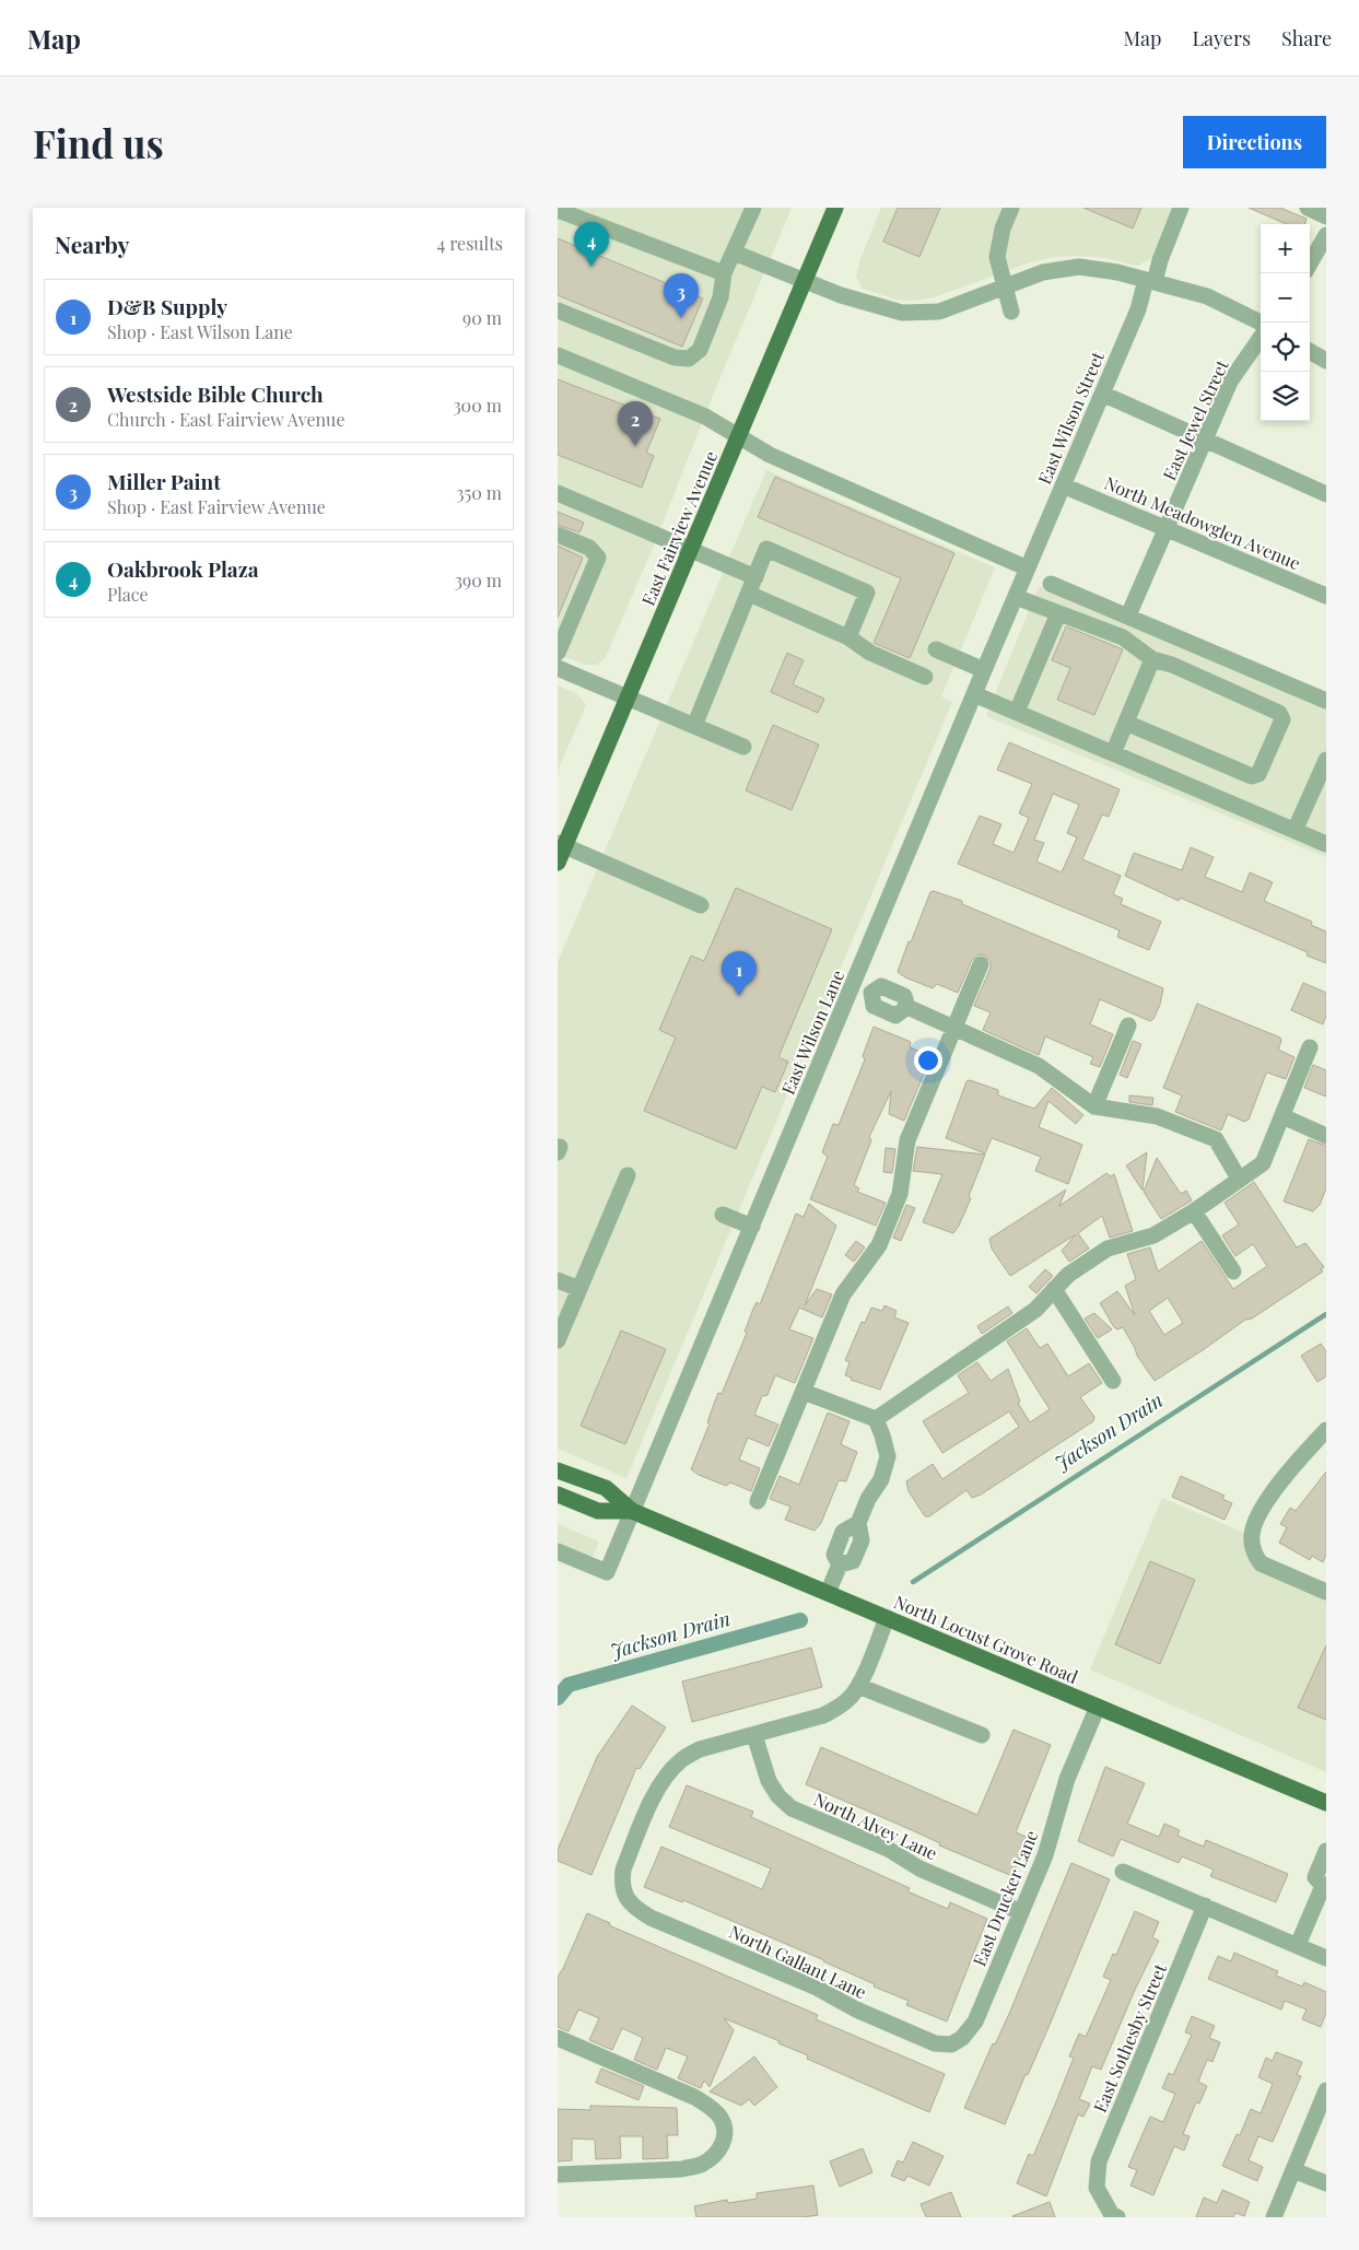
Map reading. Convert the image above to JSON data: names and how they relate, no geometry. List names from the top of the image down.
{
  "streets": {
    "main road": ["East Fairview Avenue", "North Locust Grove Road"],
    "street": [
      "East Wilson Street",
      "East Jewel Street",
      "North Meadowglen Avenue",
      "East Wilson Lane",
      "North Alvey Lane",
      "East Drucker Lane",
      "North Gallant Lane",
      "East Sothesby Street"
    ]
  },
  "crossings": [
    ["East Wilson Street", "North Meadowglen Avenue"],
    ["East Wilson Street", "East Wilson Lane"],
    ["East Jewel Street", "North Meadowglen Avenue"],
    ["East Wilson Lane", "North Locust Grove Road"],
    ["North Locust Grove Road", "East Drucker Lane"],
    ["North Alvey Lane", "East Drucker Lane"],
    ["North Alvey Lane", "North Gallant Lane"],
    ["East Drucker Lane", "North Gallant Lane"]
  ],
  "water": ["Jackson Drain"],
  "page": {
    "header": "Map",
    "nav": ["Map", "Layers", "Share"],
    "buttons": "Directions",
    "title": "Find us",
    "heading": ["Nearby", "4 results"],
    "pins": [
      "4",
      "3",
      "2",
      "1"
    ],
    "map_buttons": ["+", "−"],
    "list": [
      {
        "mark": "1",
        "name": "D&B Supply",
        "note": "Shop · East Wilson Lane",
        "value": "90 m"
      },
      {
        "mark": "2",
        "name": "Westside Bible Church",
        "note": "Church · East Fairview Avenue",
        "value": "300 m"
      },
      {
        "mark": "3",
        "name": "Miller Paint",
        "note": "Shop · East Fairview Avenue",
        "value": "350 m"
      },
      {
        "mark": "4",
        "name": "Oakbrook Plaza",
        "note": "Place",
        "value": "390 m"
      }
    ]
  }
}
